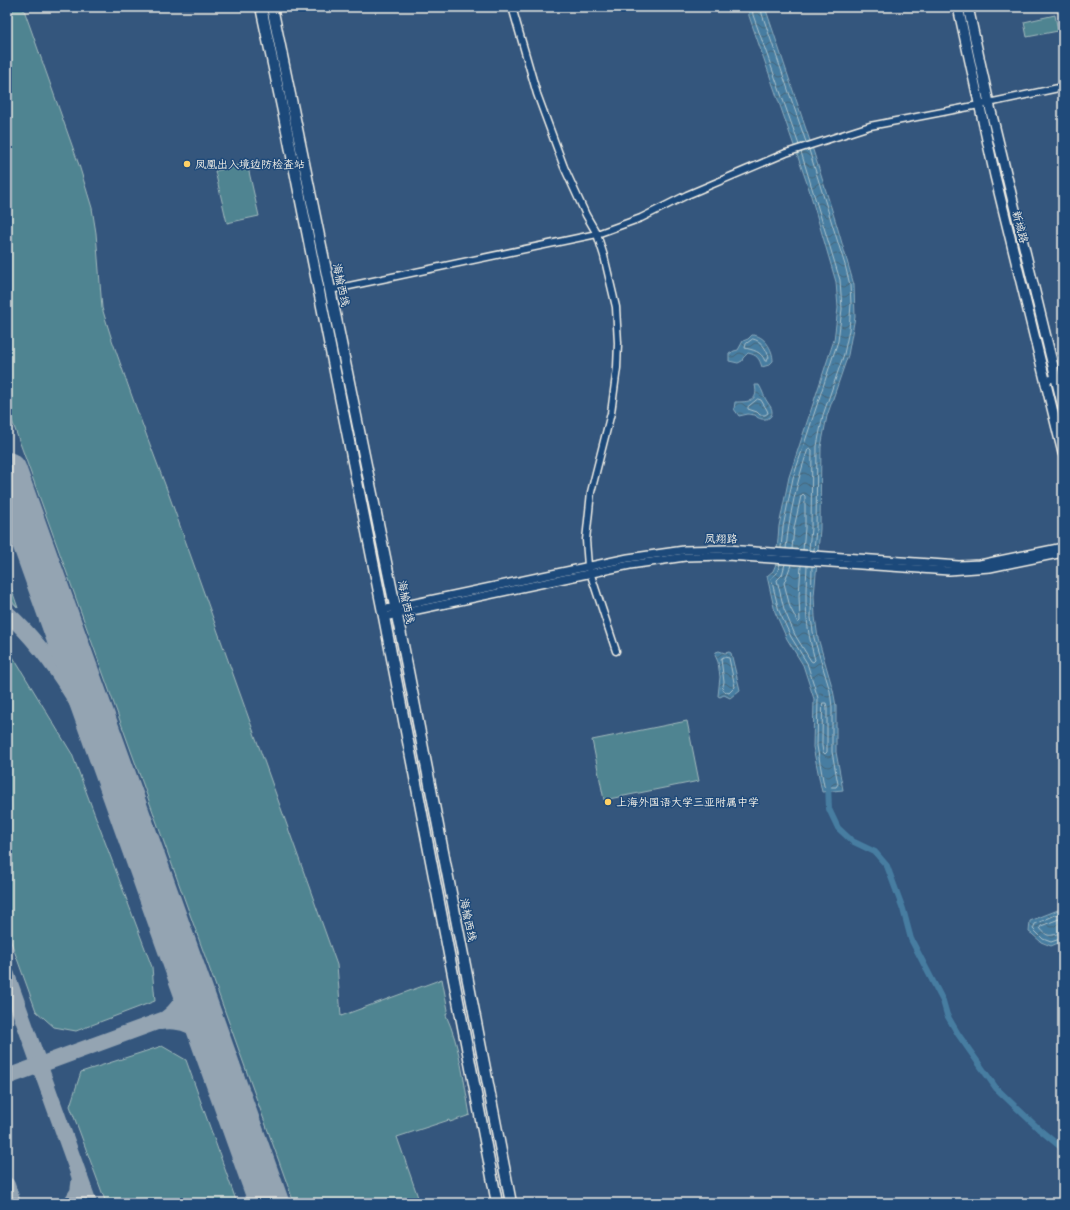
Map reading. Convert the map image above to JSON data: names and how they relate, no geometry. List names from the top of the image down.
{
  "streets": {
    "highway": ["海榆西线"],
    "main road": ["新城路"],
    "street": ["凤翔路"]
  },
  "crossings": [
    ["海榆西线", "凤翔路"]
  ],
  "places": ["凤凰出入境边防检查站", "上海外国语大学三亚附属中学"]
}
